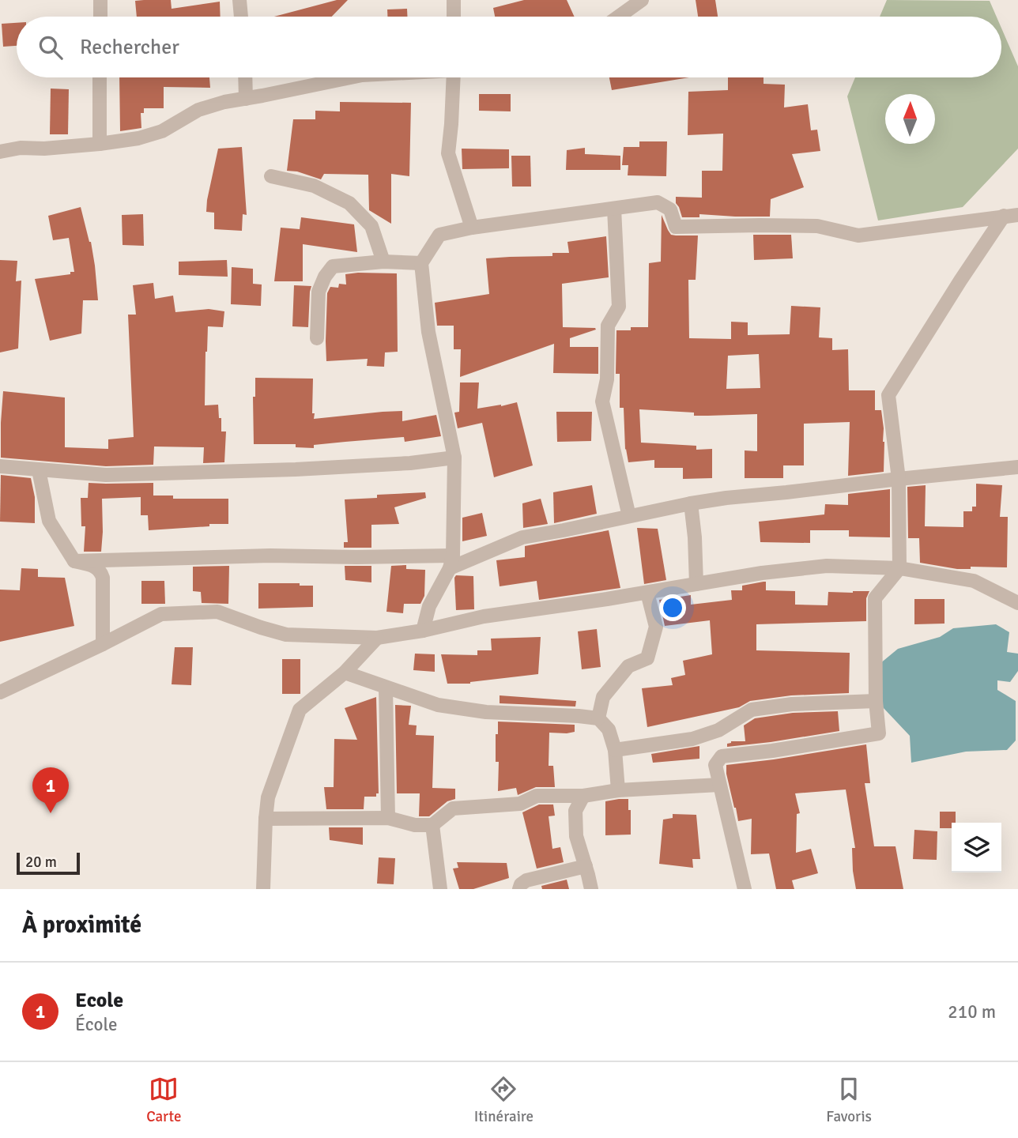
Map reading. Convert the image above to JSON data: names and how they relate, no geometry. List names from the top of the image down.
{
  "scale_bar": "20 m",
  "north": "top",
  "page": {
    "search": "Rechercher",
    "pins": "1",
    "scale": "20 m",
    "heading": "À proximité",
    "list": [
      {
        "mark": "1",
        "name": "Ecole",
        "note": "École",
        "value": "210 m"
      }
    ],
    "nav": ["Carte", "Itinéraire", "Favoris"]
  }
}
